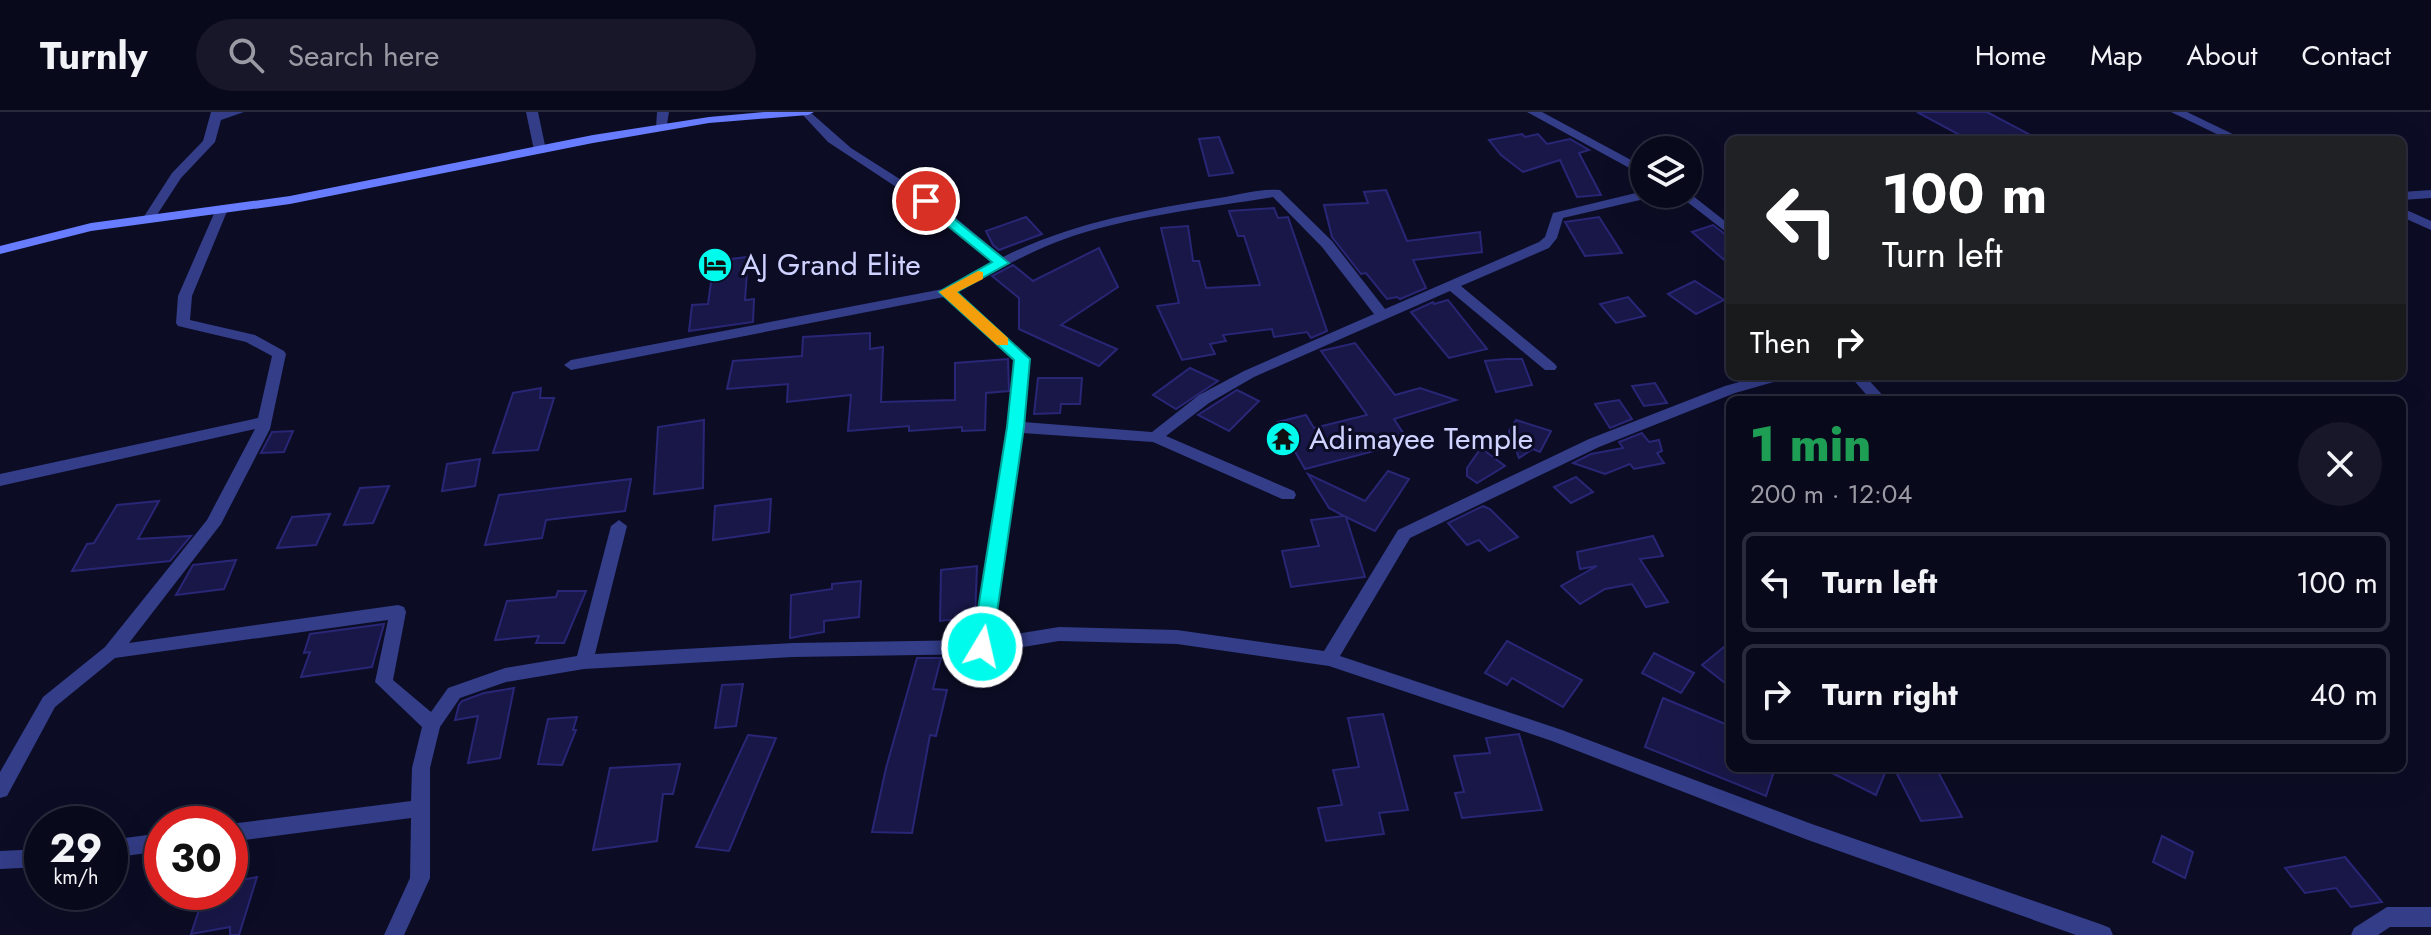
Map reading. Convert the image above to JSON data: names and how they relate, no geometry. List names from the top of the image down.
{
  "places": {
    "hotel": ["AJ Grand Elite"],
    "temple": ["Adimayee Temple"]
  },
  "page": {
    "header": "Turnly",
    "search": "Search here",
    "nav": [
      "Home",
      "Map",
      "About",
      "Contact"
    ],
    "turn": ["100 m", "Turn left"],
    "then": "Then",
    "heading": ["1 min", "200 m · 12:04"],
    "list": [
      {
        "name": "Turn left",
        "value": "100 m"
      },
      {
        "name": "Turn right",
        "value": "40 m"
      }
    ],
    "speed": "29 km/h",
    "limit": "30"
  }
}
